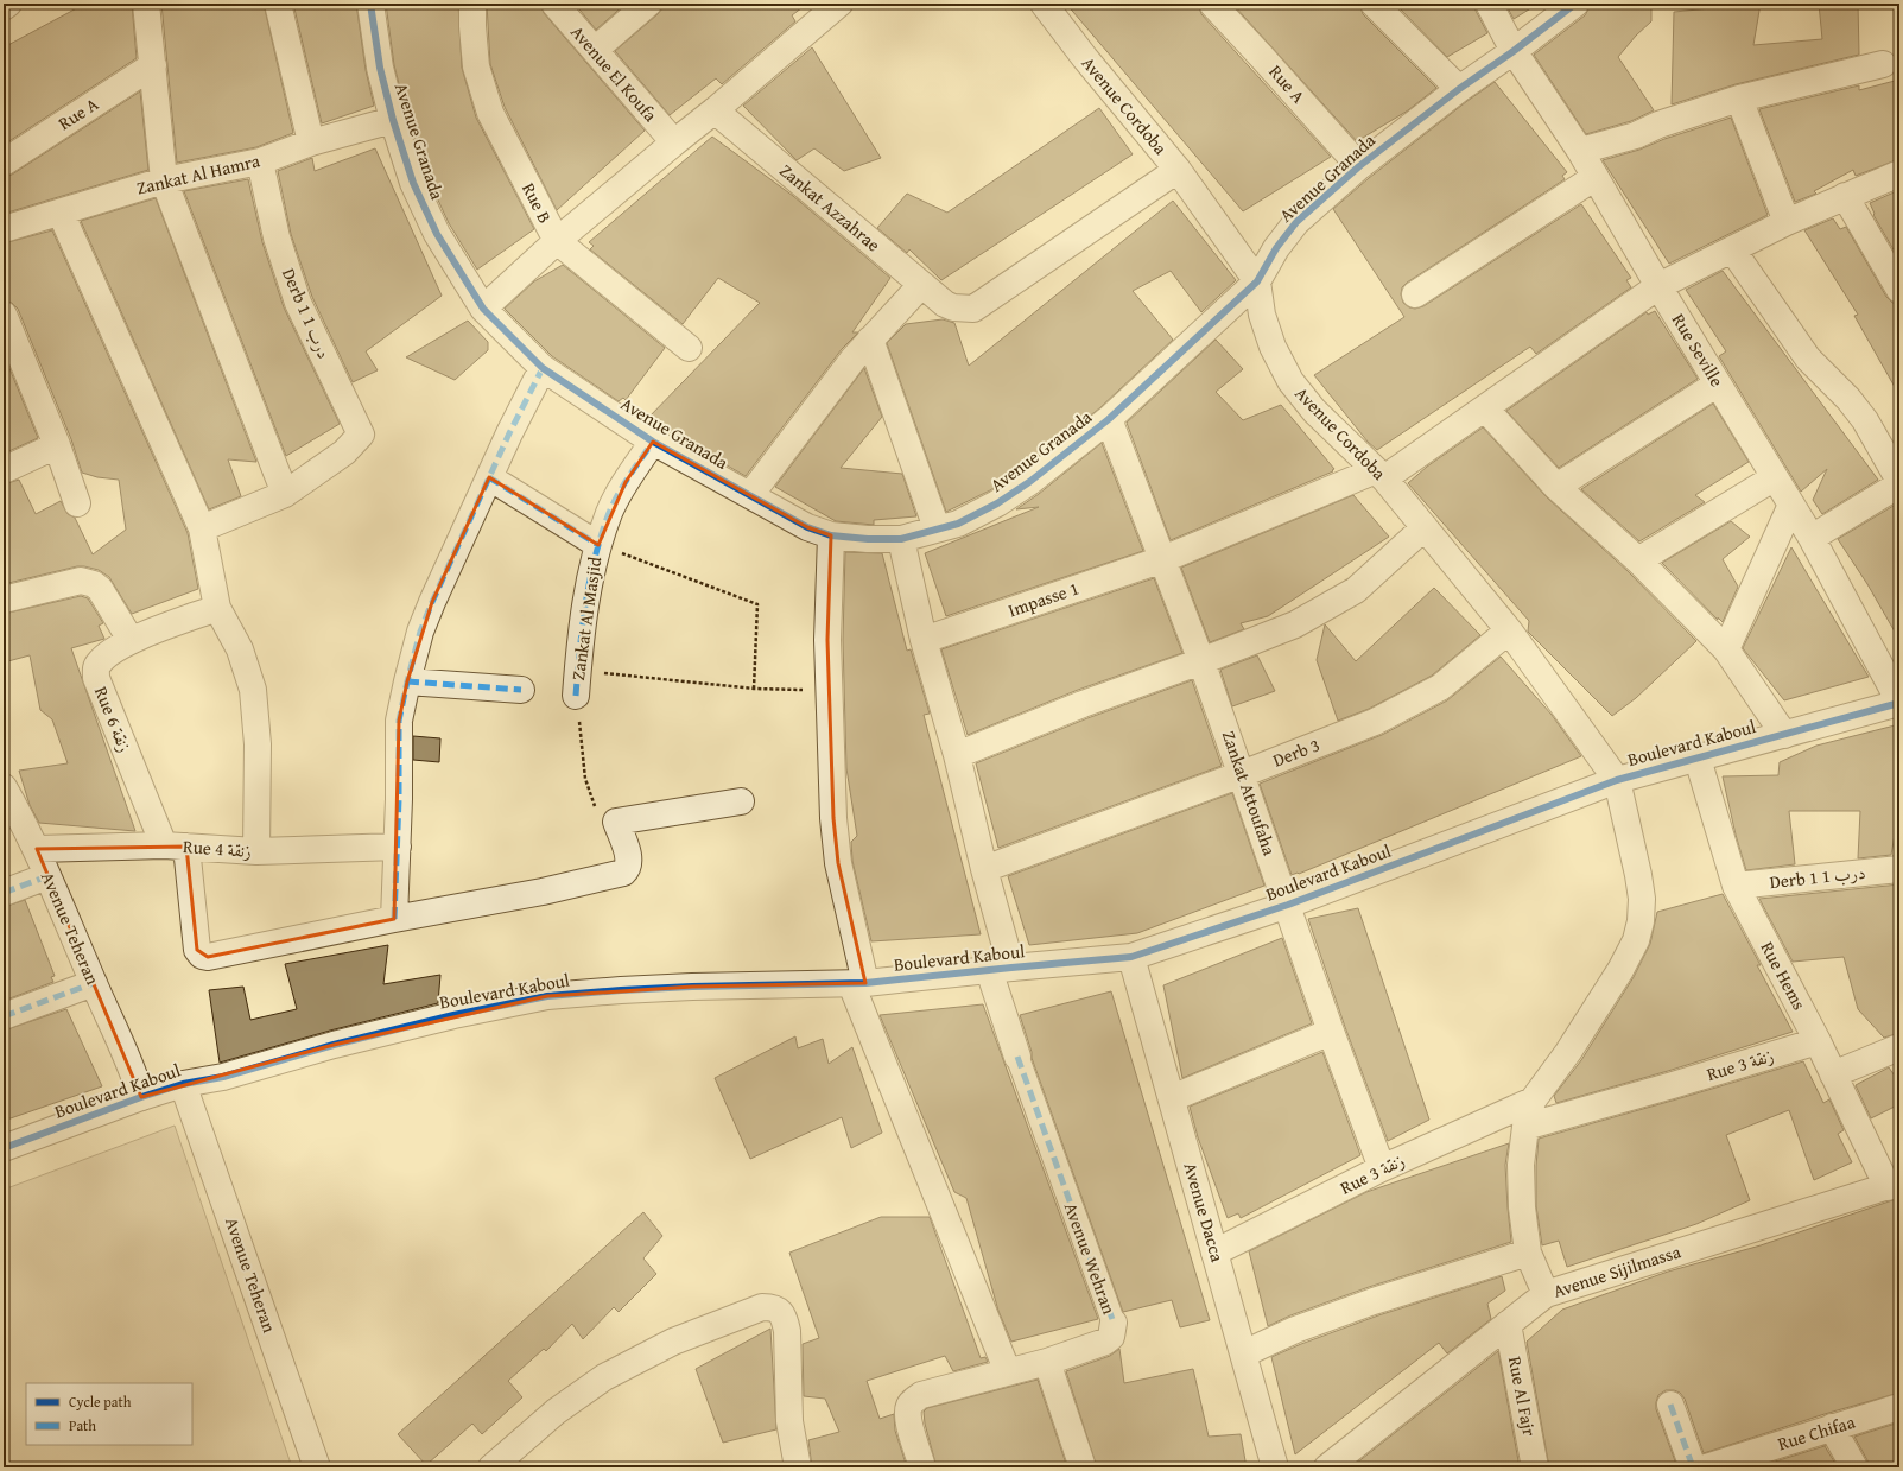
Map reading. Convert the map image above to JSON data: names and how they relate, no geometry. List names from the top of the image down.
{
  "streets": {
    "street": [
      "Avenue El Koufa",
      "Rue A",
      "Avenue Cordoba",
      "Avenue Granada",
      "Zankat Al Hamra",
      "Rue B",
      "Zankat Azzahrae",
      "Derb 1 درب 1",
      "Rue Seville",
      "Impasse 1",
      "Zankat Al Masjid",
      "Rue 6 زنقة",
      "Boulevard Kaboul",
      "Derb 3",
      "Zankat Attoufaha",
      "Rue 4 زنقة",
      "Avenue Teheran",
      "Rue Hems",
      "Rue 3 زنقة",
      "Avenue Dacca",
      "Avenue Wehran",
      "Avenue Sijilmassa",
      "Rue Al Fajr",
      "Rue Chifaa"
    ]
  },
  "crossings": [
    ["Rue A", "Avenue Granada"],
    ["Avenue Cordoba", "Avenue Granada"],
    ["Avenue Cordoba", "Zankat Azzahrae"],
    ["Avenue Cordoba", "Impasse 1"],
    ["Avenue Cordoba", "Boulevard Kaboul"],
    ["Avenue Cordoba", "Derb 3"],
    ["Avenue Granada", "Zankat Al Hamra"],
    ["Avenue Granada", "Rue Seville"],
    ["Avenue Granada", "Zankat Al Masjid"],
    ["Avenue Granada", "Zankat Attoufaha"],
    ["Avenue Granada", "Avenue Wehran"],
    ["Zankat Al Hamra", "Derb 1 درب 1"],
    ["Derb 1 درب 1", "Rue Hems"],
    ["Rue Seville", "Impasse 1"],
    ["Rue Seville", "Boulevard Kaboul"],
    ["Impasse 1", "Zankat Attoufaha"],
    ["Impasse 1", "Avenue Wehran"],
    ["Rue 6 زنقة", "Rue 4 زنقة"],
    ["Boulevard Kaboul", "Zankat Attoufaha"],
    ["Boulevard Kaboul", "Avenue Teheran"],
    ["Boulevard Kaboul", "Rue Hems"],
    ["Boulevard Kaboul", "Avenue Dacca"],
    ["Boulevard Kaboul", "Avenue Wehran"],
    ["Derb 3", "Zankat Attoufaha"],
    ["Derb 3", "Avenue Wehran"],
    ["Zankat Attoufaha", "Rue 3 زنقة"],
    ["Rue 4 زنقة", "Avenue Teheran"],
    ["Rue Hems", "Rue 3 زنقة"],
    ["Rue Hems", "Avenue Sijilmassa"],
    ["Rue 3 زنقة", "Avenue Dacca"],
    ["Avenue Sijilmassa", "Rue Al Fajr"]
  ],
  "legend": ["Cycle path", "Path"]
}
